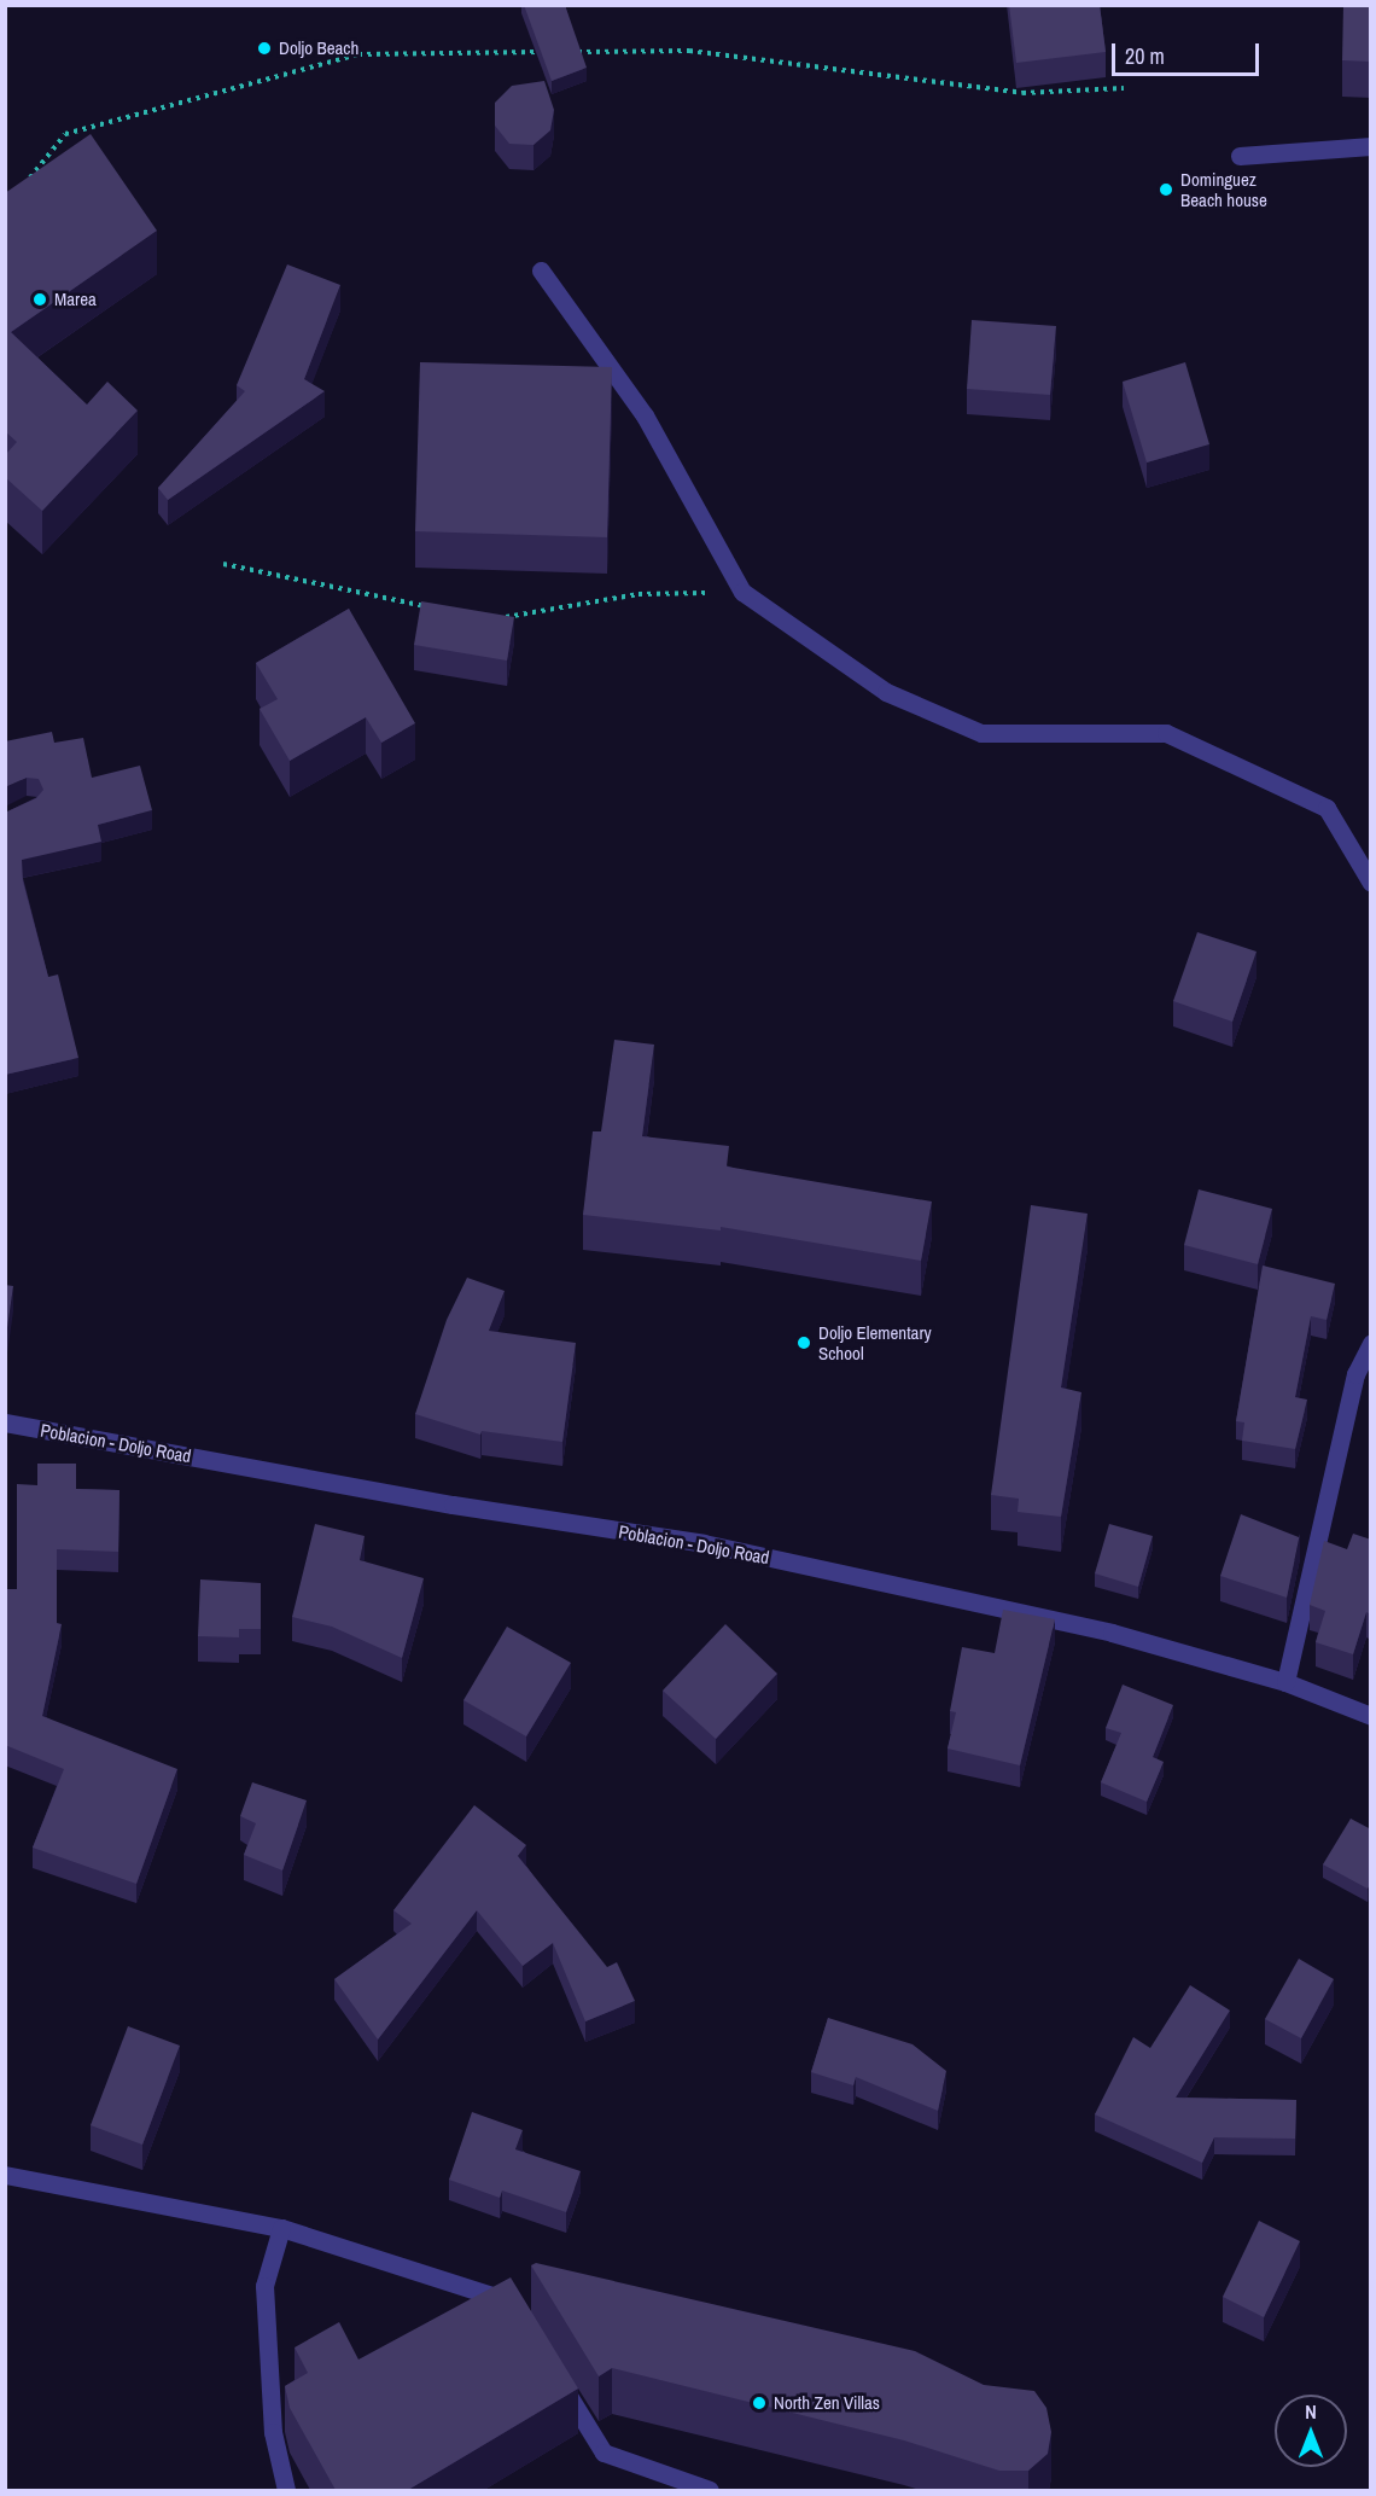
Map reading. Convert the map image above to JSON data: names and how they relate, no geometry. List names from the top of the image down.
{
  "streets": {
    "street": ["Poblacion - Doljo Road"]
  },
  "places": [
    "Doljo Beach",
    "Dominguez Beach house",
    "Marea",
    "Doljo Elementary School",
    "North Zen Villas"
  ],
  "scale_bar": "20 m",
  "north": "top"
}
